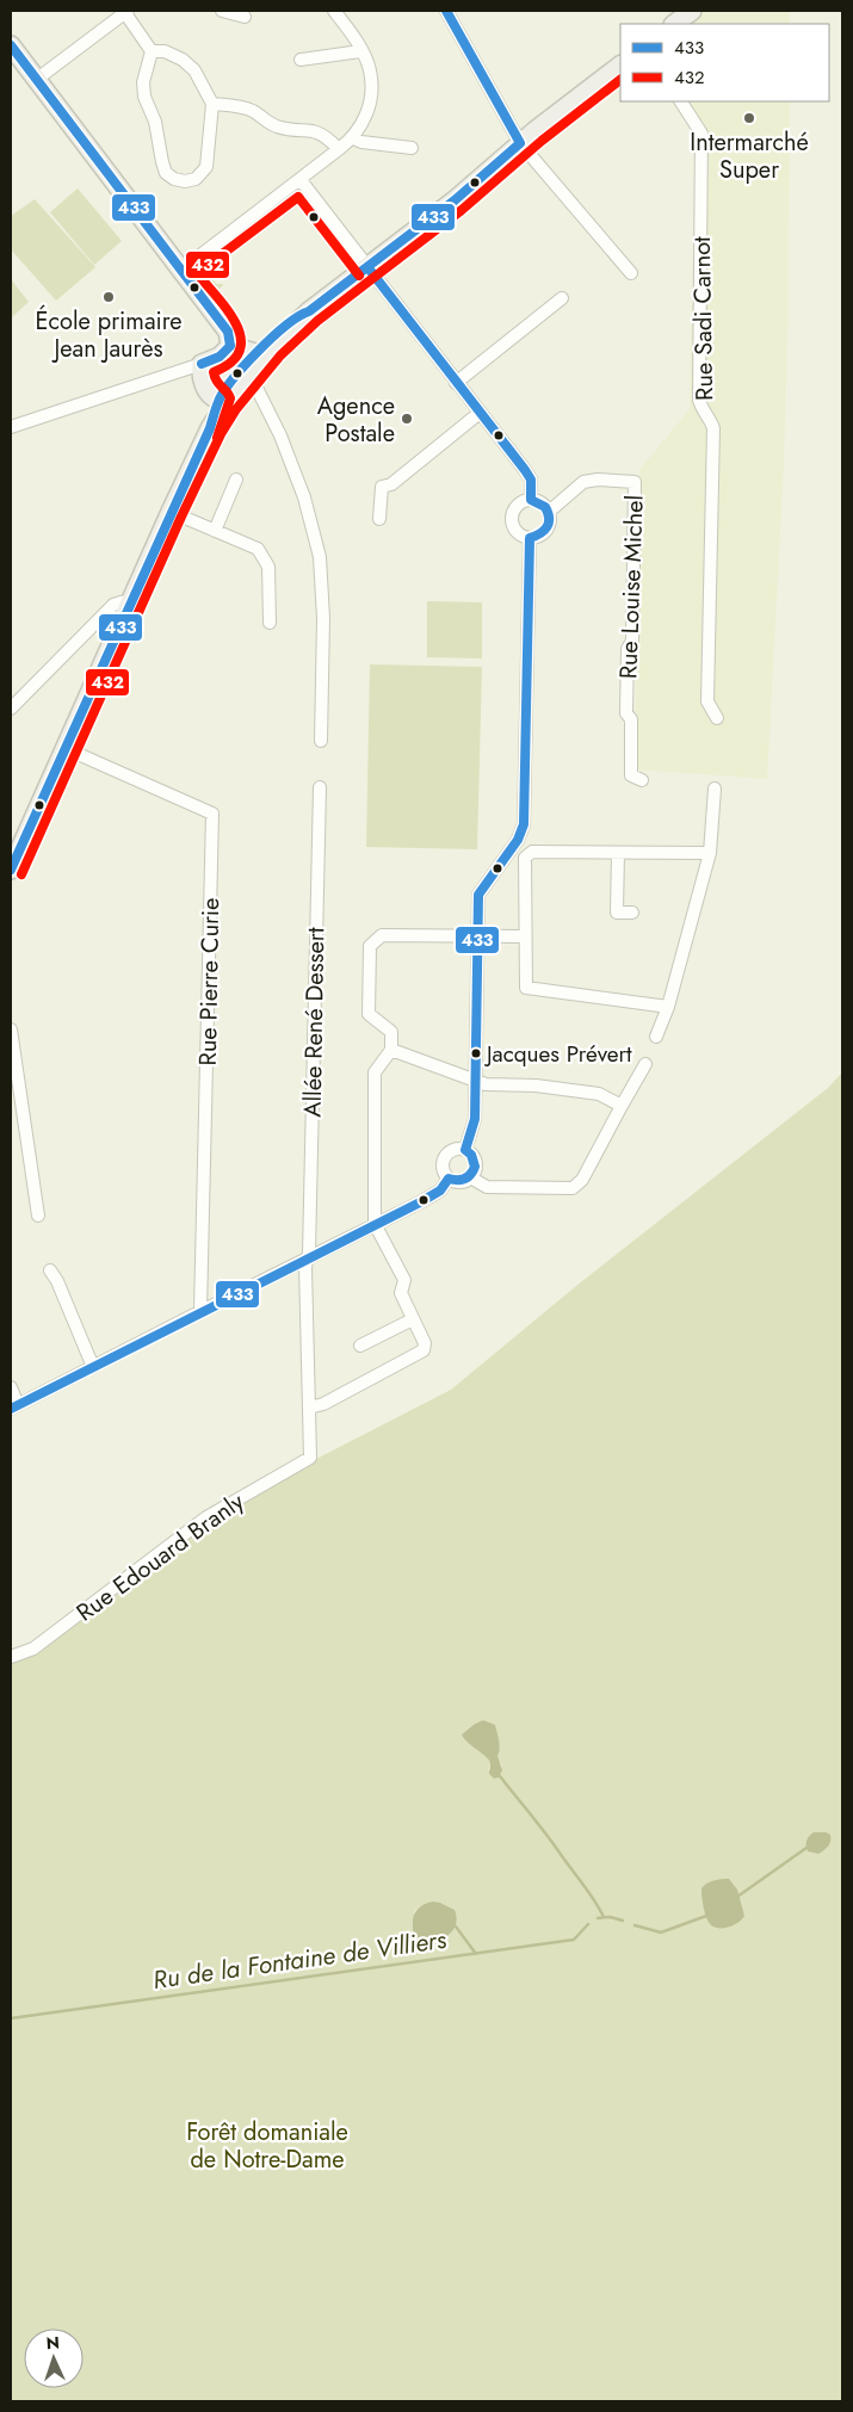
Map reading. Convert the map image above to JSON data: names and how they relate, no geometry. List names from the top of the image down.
{
  "streets": {
    "street": [
      "Rue Sadi Carnot",
      "Rue Louise Michel",
      "Rue Pierre Curie",
      "Allée René Dessert",
      "Rue Edouard Branly"
    ]
  },
  "crossings": [
    ["Allée René Dessert", "Rue Edouard Branly"]
  ],
  "water": ["Ru de la Fontaine de Villiers"],
  "parks": ["Forêt domaniale de Notre-Dame"],
  "places": [
    "Intermarché Super",
    "École primaire Jean Jaurès",
    "Agence Postale",
    "Jacques Prévert"
  ],
  "lines": ["transit line 433", "transit line 432"],
  "legend": ["433", "432"],
  "north": "top"
}
